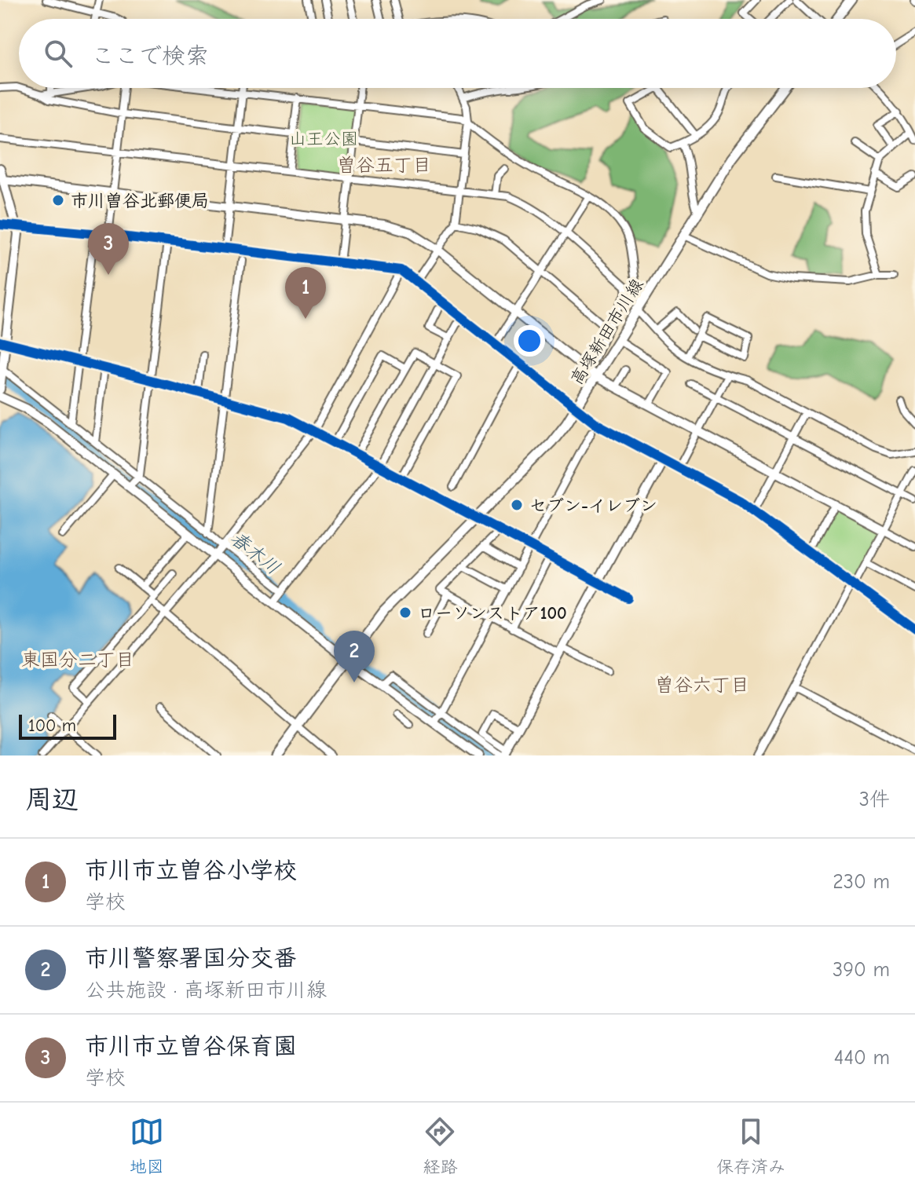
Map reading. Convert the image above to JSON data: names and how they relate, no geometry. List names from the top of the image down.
{
  "streets": {
    "main road": ["高塚新田市川線"]
  },
  "districts": ["曽谷五丁目", "東国分二丁目", "曽谷六丁目"],
  "water": ["春木川"],
  "parks": ["山王公園"],
  "places": ["市川曽谷北郵便局", "セブン-イレブン", "ローソンストア100"],
  "scale_bar": "100 m",
  "page": {
    "search": "ここで検索",
    "pins": ["3", "1", "2"],
    "scale": "100 m",
    "heading": ["周辺", "3件"],
    "list": [
      {
        "mark": "1",
        "name": "市川市立曽谷小学校",
        "note": "学校",
        "value": "230 m"
      },
      {
        "mark": "2",
        "name": "市川警察署国分交番",
        "note": "公共施設 · 高塚新田市川線",
        "value": "390 m"
      },
      {
        "mark": "3",
        "name": "市川市立曽谷保育園",
        "note": "学校",
        "value": "440 m"
      }
    ],
    "nav": ["地図", "経路", "保存済み"]
  }
}
